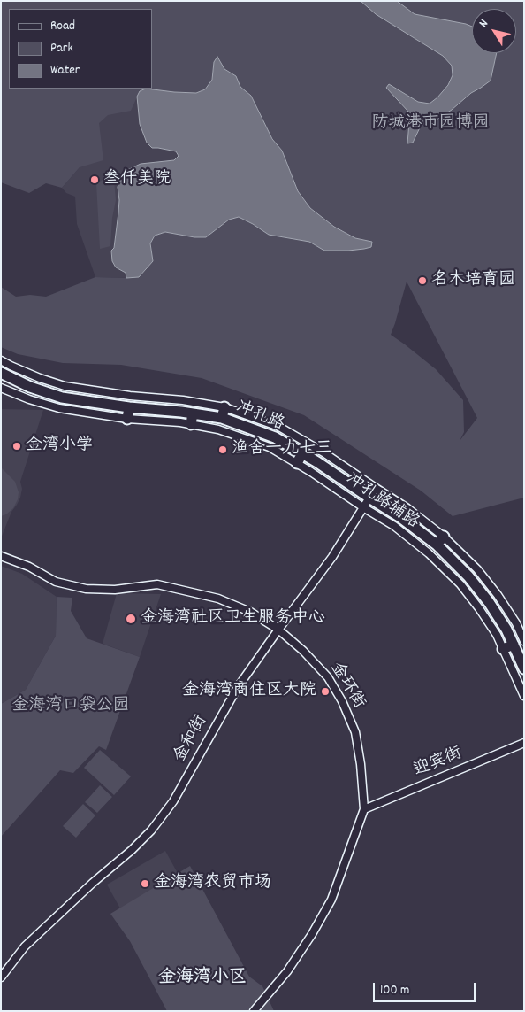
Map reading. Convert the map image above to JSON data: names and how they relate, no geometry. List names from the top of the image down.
{
  "streets": {
    "main road": ["冲孔路"],
    "street": [
      "冲孔路辅路",
      "金环街",
      "金和街",
      "迎宾街"
    ]
  },
  "crossings": [
    ["冲孔路", "金和街"],
    ["冲孔路辅路", "金和街"],
    ["金环街", "金和街"],
    ["金环街", "迎宾街"]
  ],
  "districts": ["金海湾小区"],
  "parks": ["防城港市园博园", "金海湾口袋公园"],
  "places": [
    "叁仟美院",
    "名木培育园",
    "金湾小学",
    "渔舍一九七三",
    "金海湾社区卫生服务中心",
    "金海湾商住区大院",
    "金海湾农贸市场"
  ],
  "legend": ["Road", "Park", "Water"],
  "scale_bar": "100 m",
  "north": "top left"
}
